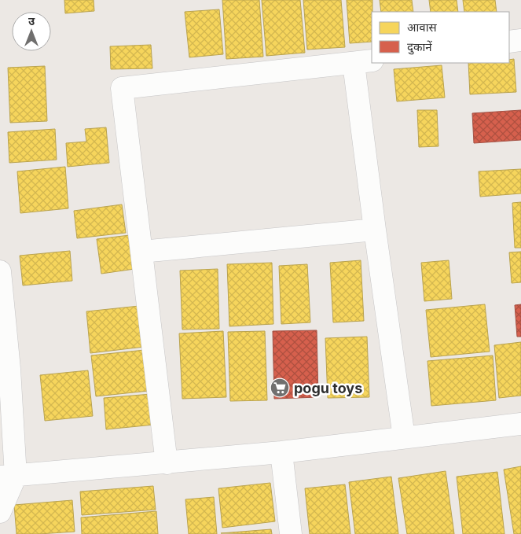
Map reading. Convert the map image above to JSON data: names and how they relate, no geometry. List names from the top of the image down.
{
  "places": {
    "supermarket": ["pogu toys"]
  },
  "legend": ["आवास", "दुकानें"],
  "north": "top"
}
